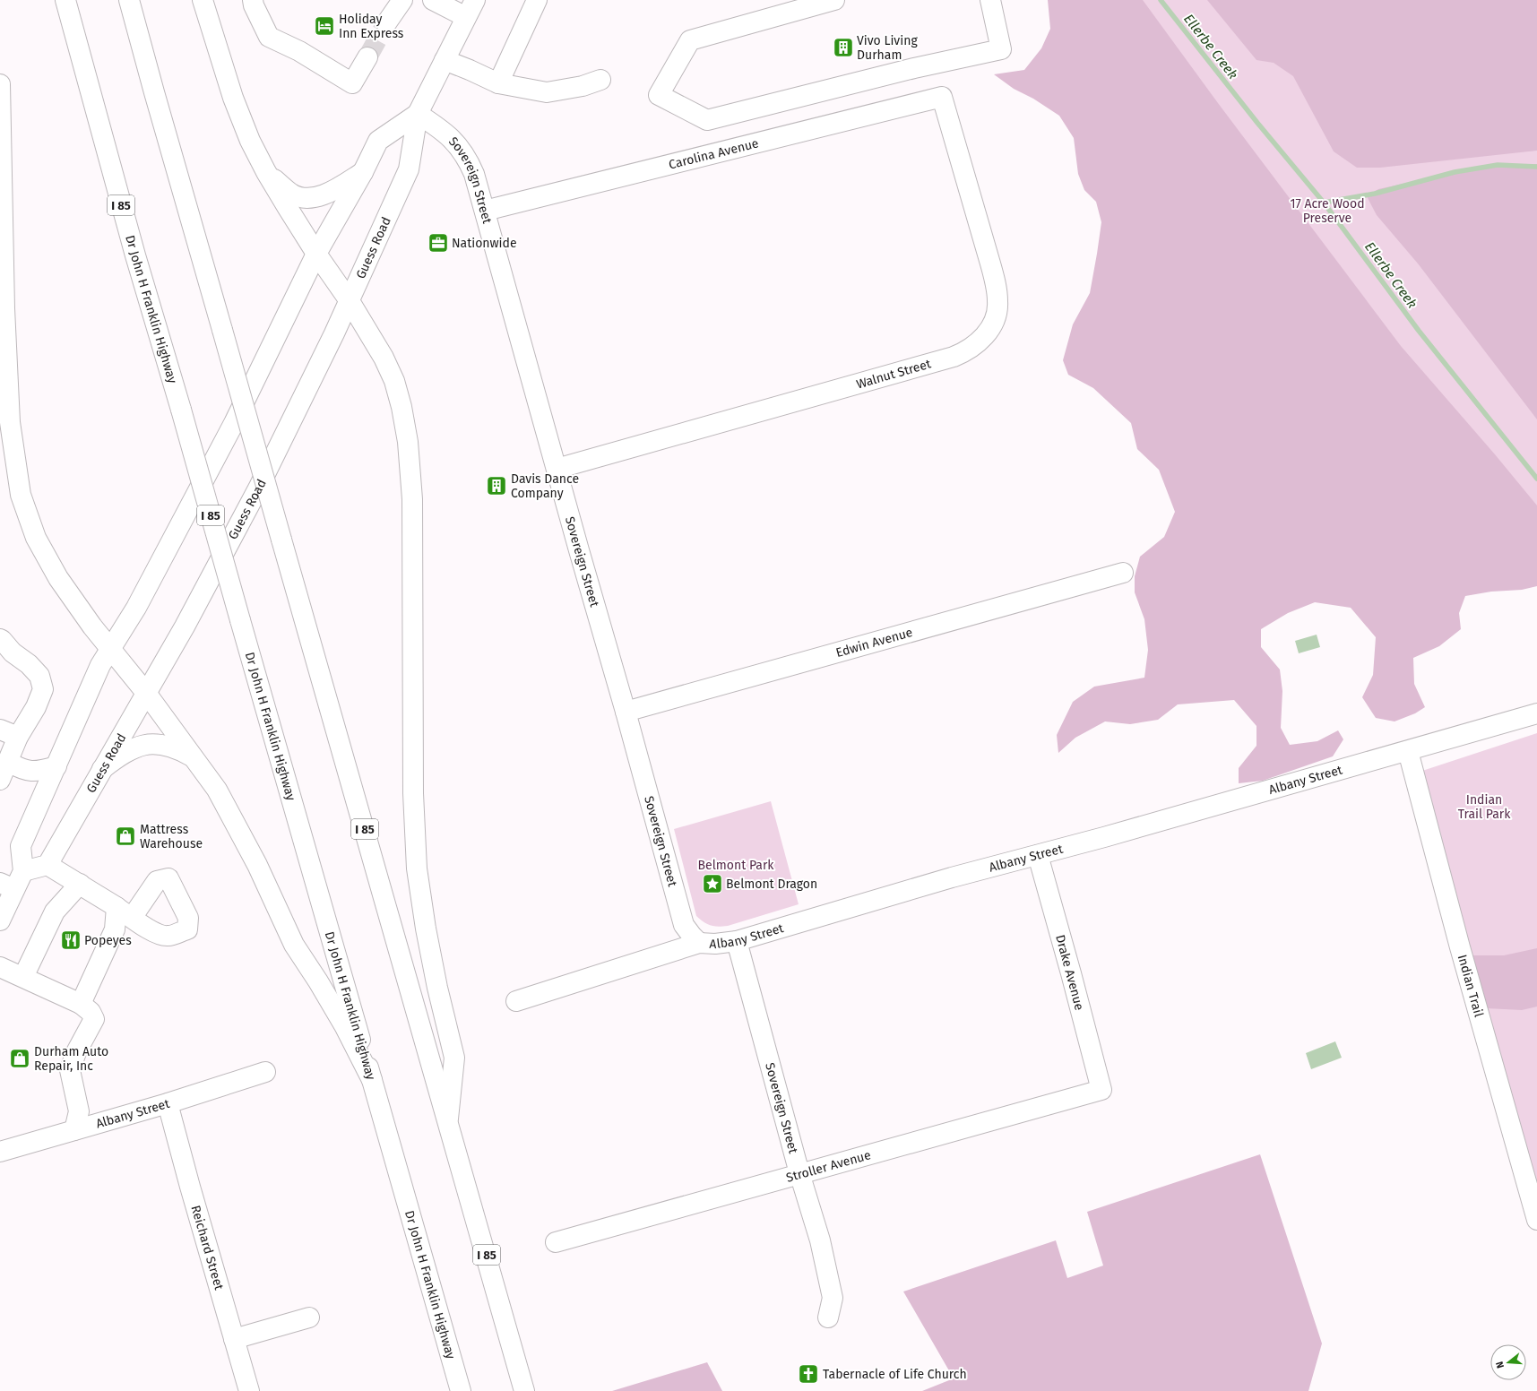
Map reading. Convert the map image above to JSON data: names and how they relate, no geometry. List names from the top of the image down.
{
  "streets": {
    "main road": [
      "Carolina Avenue",
      "Sovereign Street",
      "I 85",
      "Guess Road",
      "Dr John H Franklin Highway",
      "Walnut Street",
      "Edwin Avenue",
      "Albany Street",
      "Drake Avenue",
      "Indian Trail",
      "Stroller Avenue",
      "Reichard Street"
    ]
  },
  "crossings": [
    ["Carolina Avenue", "Sovereign Street"],
    ["Carolina Avenue", "Walnut Street"],
    ["Sovereign Street", "Guess Road"],
    ["Sovereign Street", "Walnut Street"],
    ["Sovereign Street", "Edwin Avenue"],
    ["Sovereign Street", "Albany Street"],
    ["Sovereign Street", "Stroller Avenue"],
    ["Albany Street", "Drake Avenue"],
    ["Albany Street", "Indian Trail"],
    ["Albany Street", "Reichard Street"],
    ["Drake Avenue", "Stroller Avenue"]
  ],
  "water": ["Ellerbe Creek"],
  "parks": ["17 Acre Wood Preserve", "Indian Trail Park", "Belmont Park"],
  "places": {
    "hotel": ["Holiday Inn Express"],
    "building": ["Vivo Living Durham", "Davis Dance Company"],
    "office": ["Nationwide"],
    "shop": ["Mattress Warehouse", "Durham Auto Repair, Inc"],
    "place": ["Belmont Dragon"],
    "restaurant": ["Popeyes"],
    "church": ["Tabernacle of Life Church"]
  },
  "north": "left"
}
